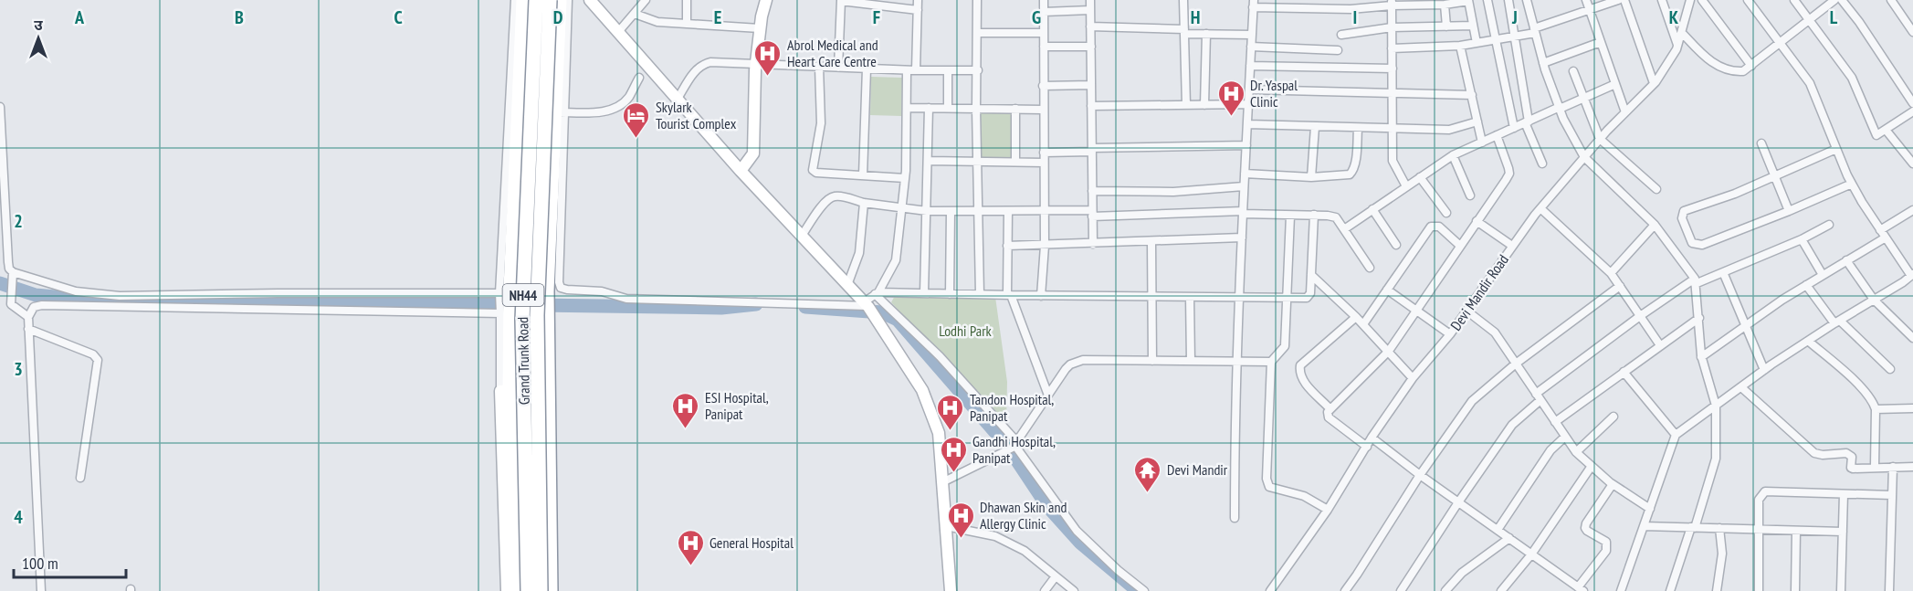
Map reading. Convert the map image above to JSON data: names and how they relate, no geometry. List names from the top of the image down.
{
  "streets": {
    "highway": ["NH44", "Grand Trunk Road"],
    "street": ["Devi Mandir Road"]
  },
  "parks": ["Lodhi Park"],
  "places": {
    "hospital": [
      "Abrol Medical and Heart Care Centre",
      "Dr. Yaspal Clinic",
      "ESI Hospital, Panipat",
      "Tandon Hospital, Panipat",
      "Gandhi Hospital, Panipat",
      "Dhawan Skin and Allergy Clinic",
      "General Hospital"
    ],
    "hotel": ["Skylark Tourist Complex"],
    "temple": ["Devi Mandir"]
  },
  "scale_bar": "100 m",
  "north": "top",
  "grid": {
    "columns": [
      "A",
      "B",
      "C",
      "D",
      "E",
      "F",
      "G",
      "H",
      "I",
      "J",
      "K",
      "L"
    ],
    "rows": ["2", "3", "4"]
  }
}
